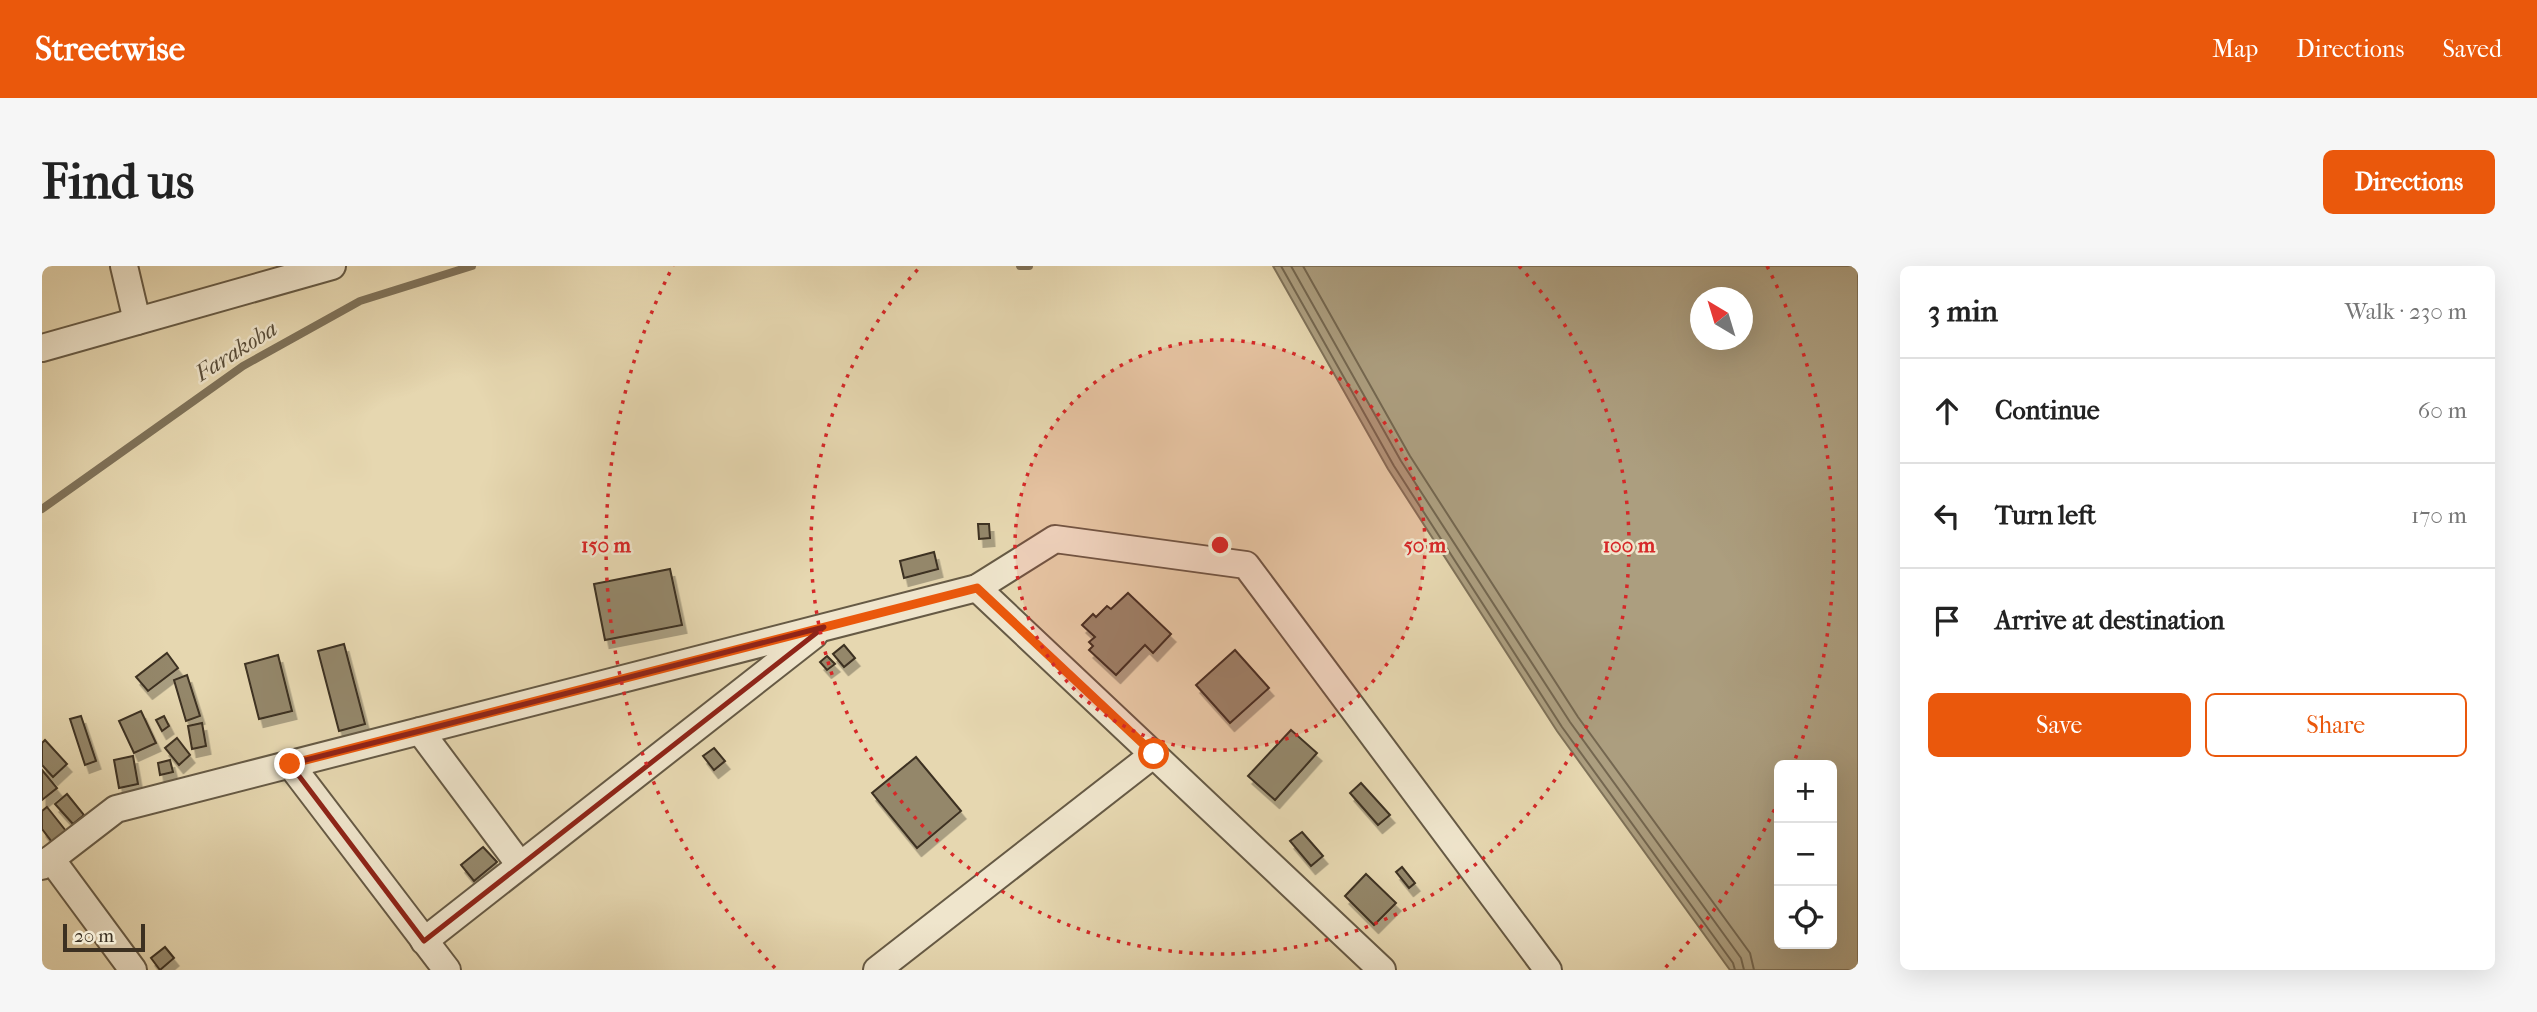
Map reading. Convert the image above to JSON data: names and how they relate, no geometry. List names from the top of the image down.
{
  "water": ["Farakoba"],
  "scale_bar": "20 m",
  "north": "top left",
  "page": {
    "header": "Streetwise",
    "nav": ["Map", "Directions", "Saved"],
    "buttons": [
      "Directions",
      ["Save", "Share"]
    ],
    "title": "Find us",
    "heading": ["3 min", "Walk · 230 m"],
    "list": [
      ["Continue", "60 m"],
      ["Turn left", "170 m"],
      "Arrive at destination"
    ],
    "map_buttons": ["+", "−"],
    "scale": "20 m"
  },
  "rings": ["50 m", "100 m", "150 m"]
}
